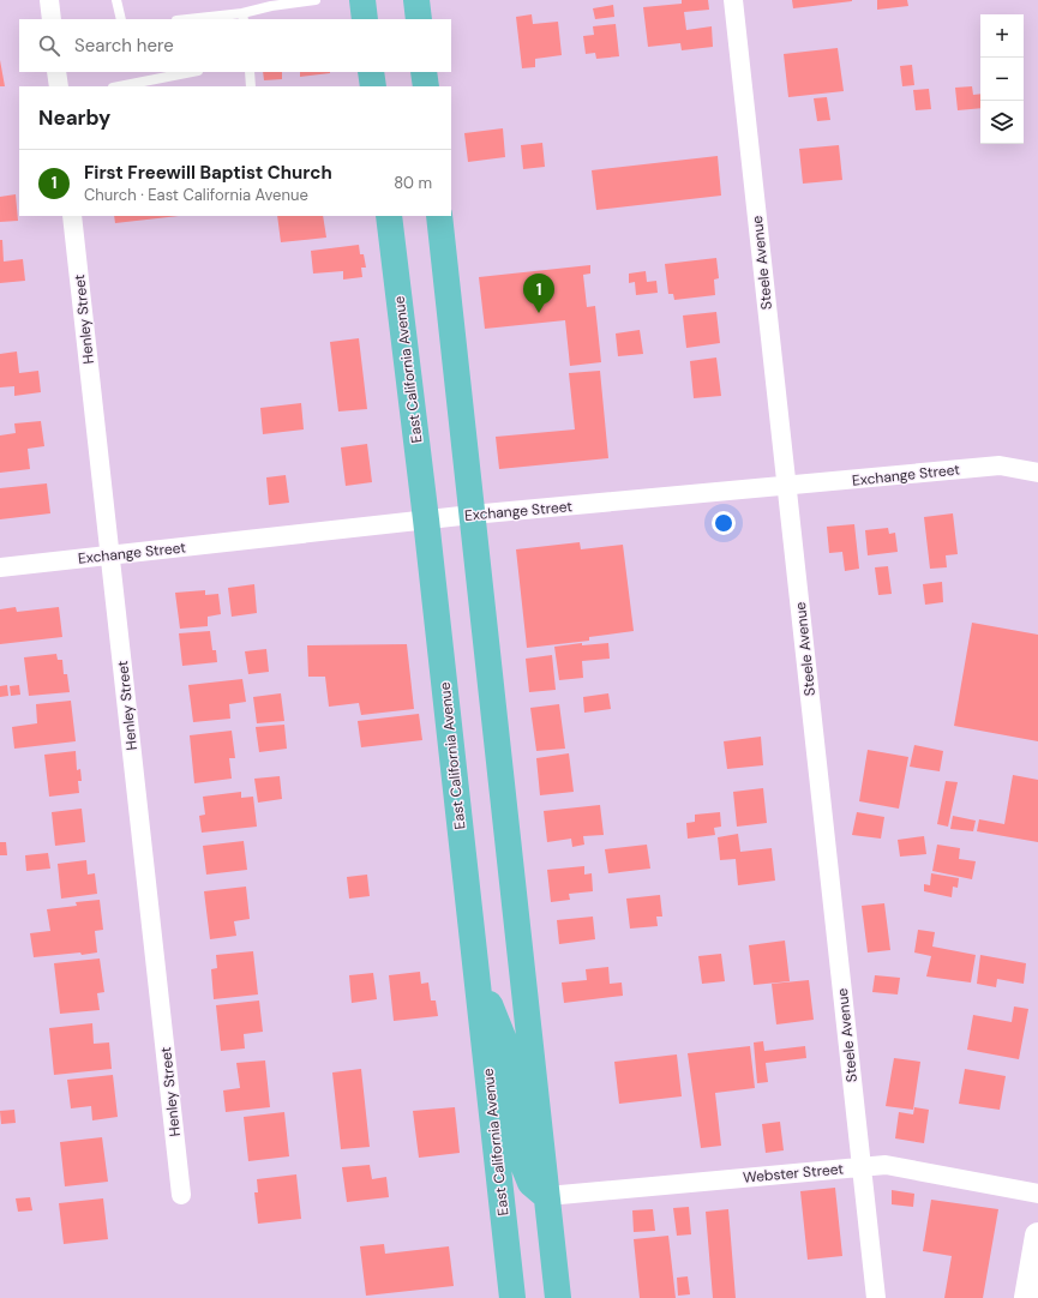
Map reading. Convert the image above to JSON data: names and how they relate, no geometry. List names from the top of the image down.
{
  "streets": {
    "main road": ["East California Avenue"],
    "street": [
      "Steele Avenue",
      "Henley Street",
      "Exchange Street",
      "Webster Street"
    ]
  },
  "crossings": [
    ["Steele Avenue", "Exchange Street"],
    ["Steele Avenue", "Webster Street"],
    ["Henley Street", "Exchange Street"],
    ["East California Avenue", "Exchange Street"]
  ],
  "page": {
    "map_buttons": ["+", "−"],
    "search": "Search here",
    "heading": "Nearby",
    "list": [
      {
        "mark": "1",
        "name": "First Freewill Baptist Church",
        "note": "Church · East California Avenue",
        "value": "80 m"
      }
    ],
    "pins": "1"
  }
}
